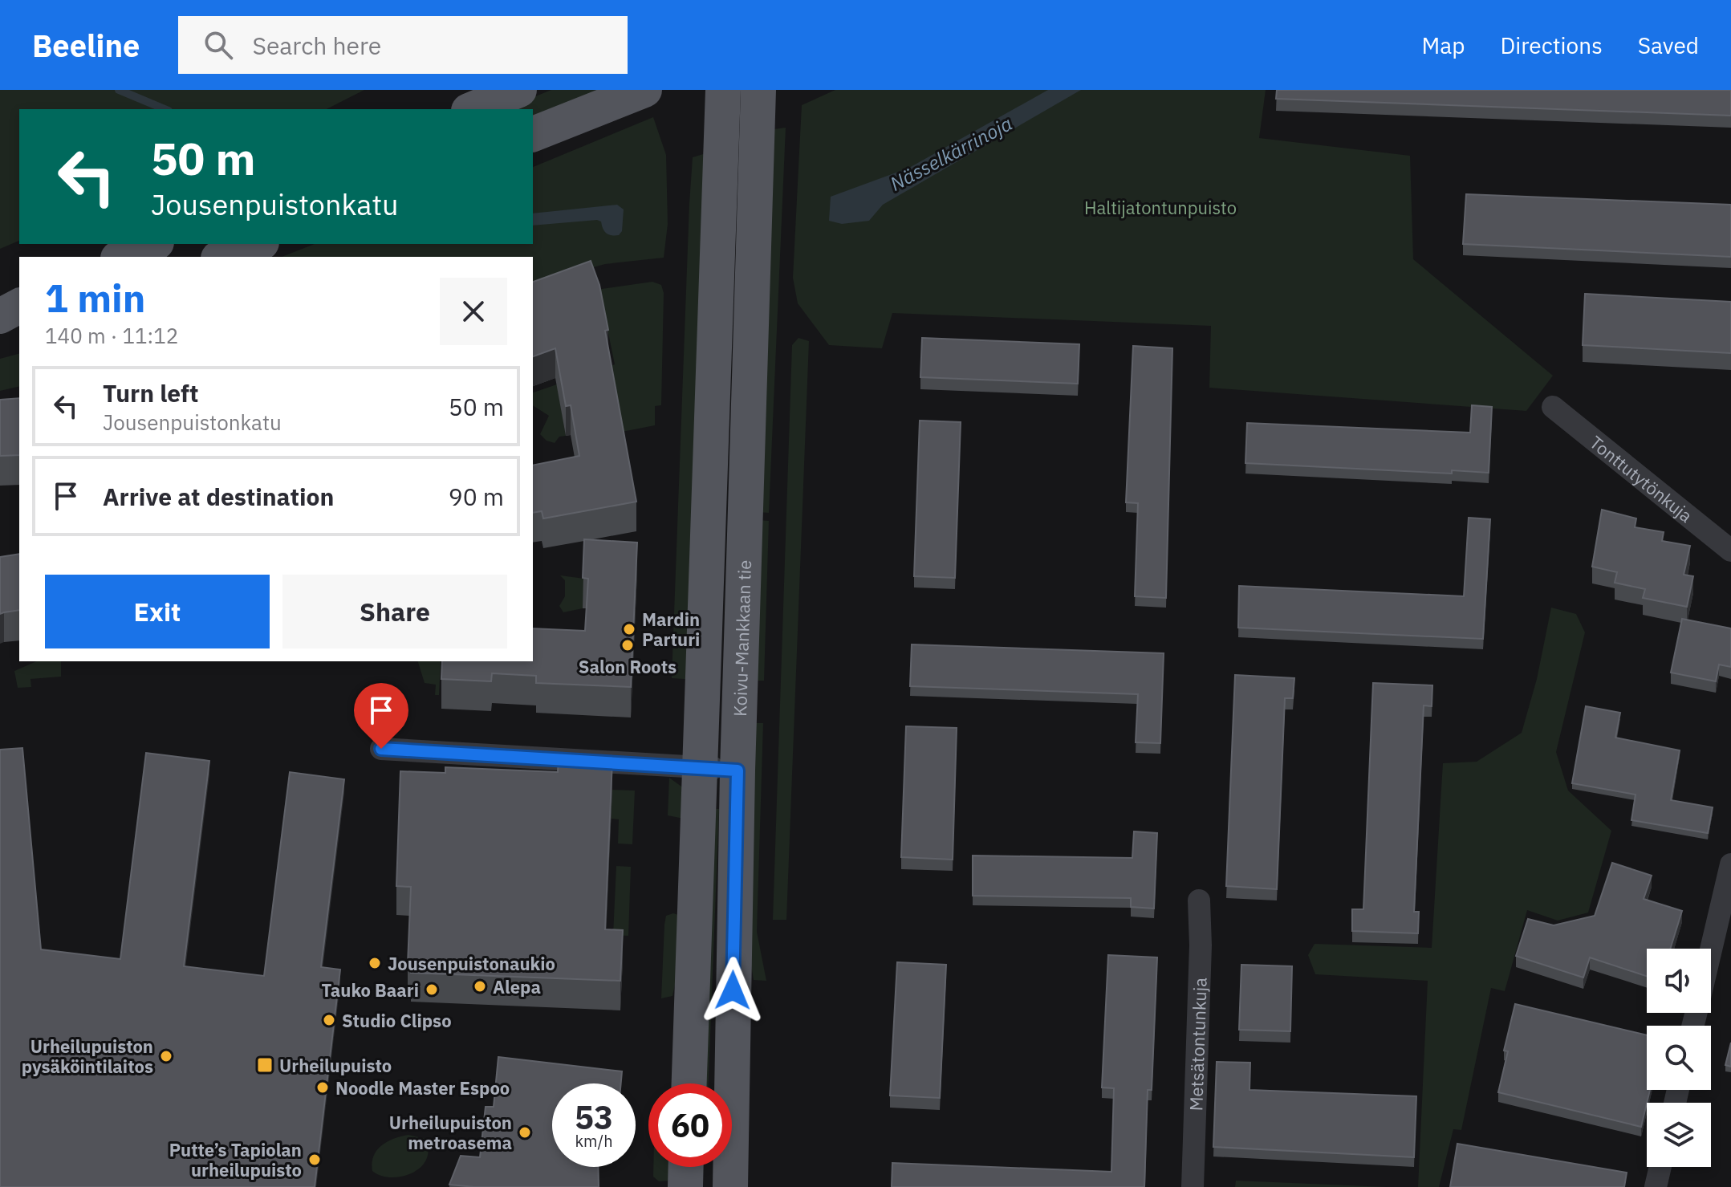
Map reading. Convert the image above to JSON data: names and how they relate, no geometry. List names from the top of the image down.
{
  "streets": {
    "main road": ["Koivu-Mankkaan tie"],
    "street": ["Tonttutytönkuja", "Metsätontunkuja"]
  },
  "water": ["Nässelkärrinoja"],
  "parks": ["Haltijatontunpuisto"],
  "places": {
    "other": [
      "Mardin Parturi",
      "Salon Roots",
      "Jousenpuistonaukio",
      "Alepa",
      "Tauko Baari",
      "Studio Clipso",
      "Urheilupuiston pysäköintilaitos",
      "Noodle Master Espoo",
      "Urheilupuiston metroasema",
      "Putte’s Tapiolan urheilupuisto"
    ],
    "transit": ["Urheilupuisto"]
  },
  "page": {
    "header": "Beeline",
    "search": "Search here",
    "nav": ["Map", "Directions", "Saved"],
    "turn": ["50 m", "Jousenpuistonkatu"],
    "heading": ["1 min", "140 m · 11:12"],
    "list": [
      {
        "name": "Turn left",
        "note": "Jousenpuistonkatu",
        "value": "50 m"
      },
      {
        "name": "Arrive at destination",
        "value": "90 m"
      }
    ],
    "buttons": ["Exit", "Share"],
    "speed": "53 km/h",
    "limit": "60"
  }
}
